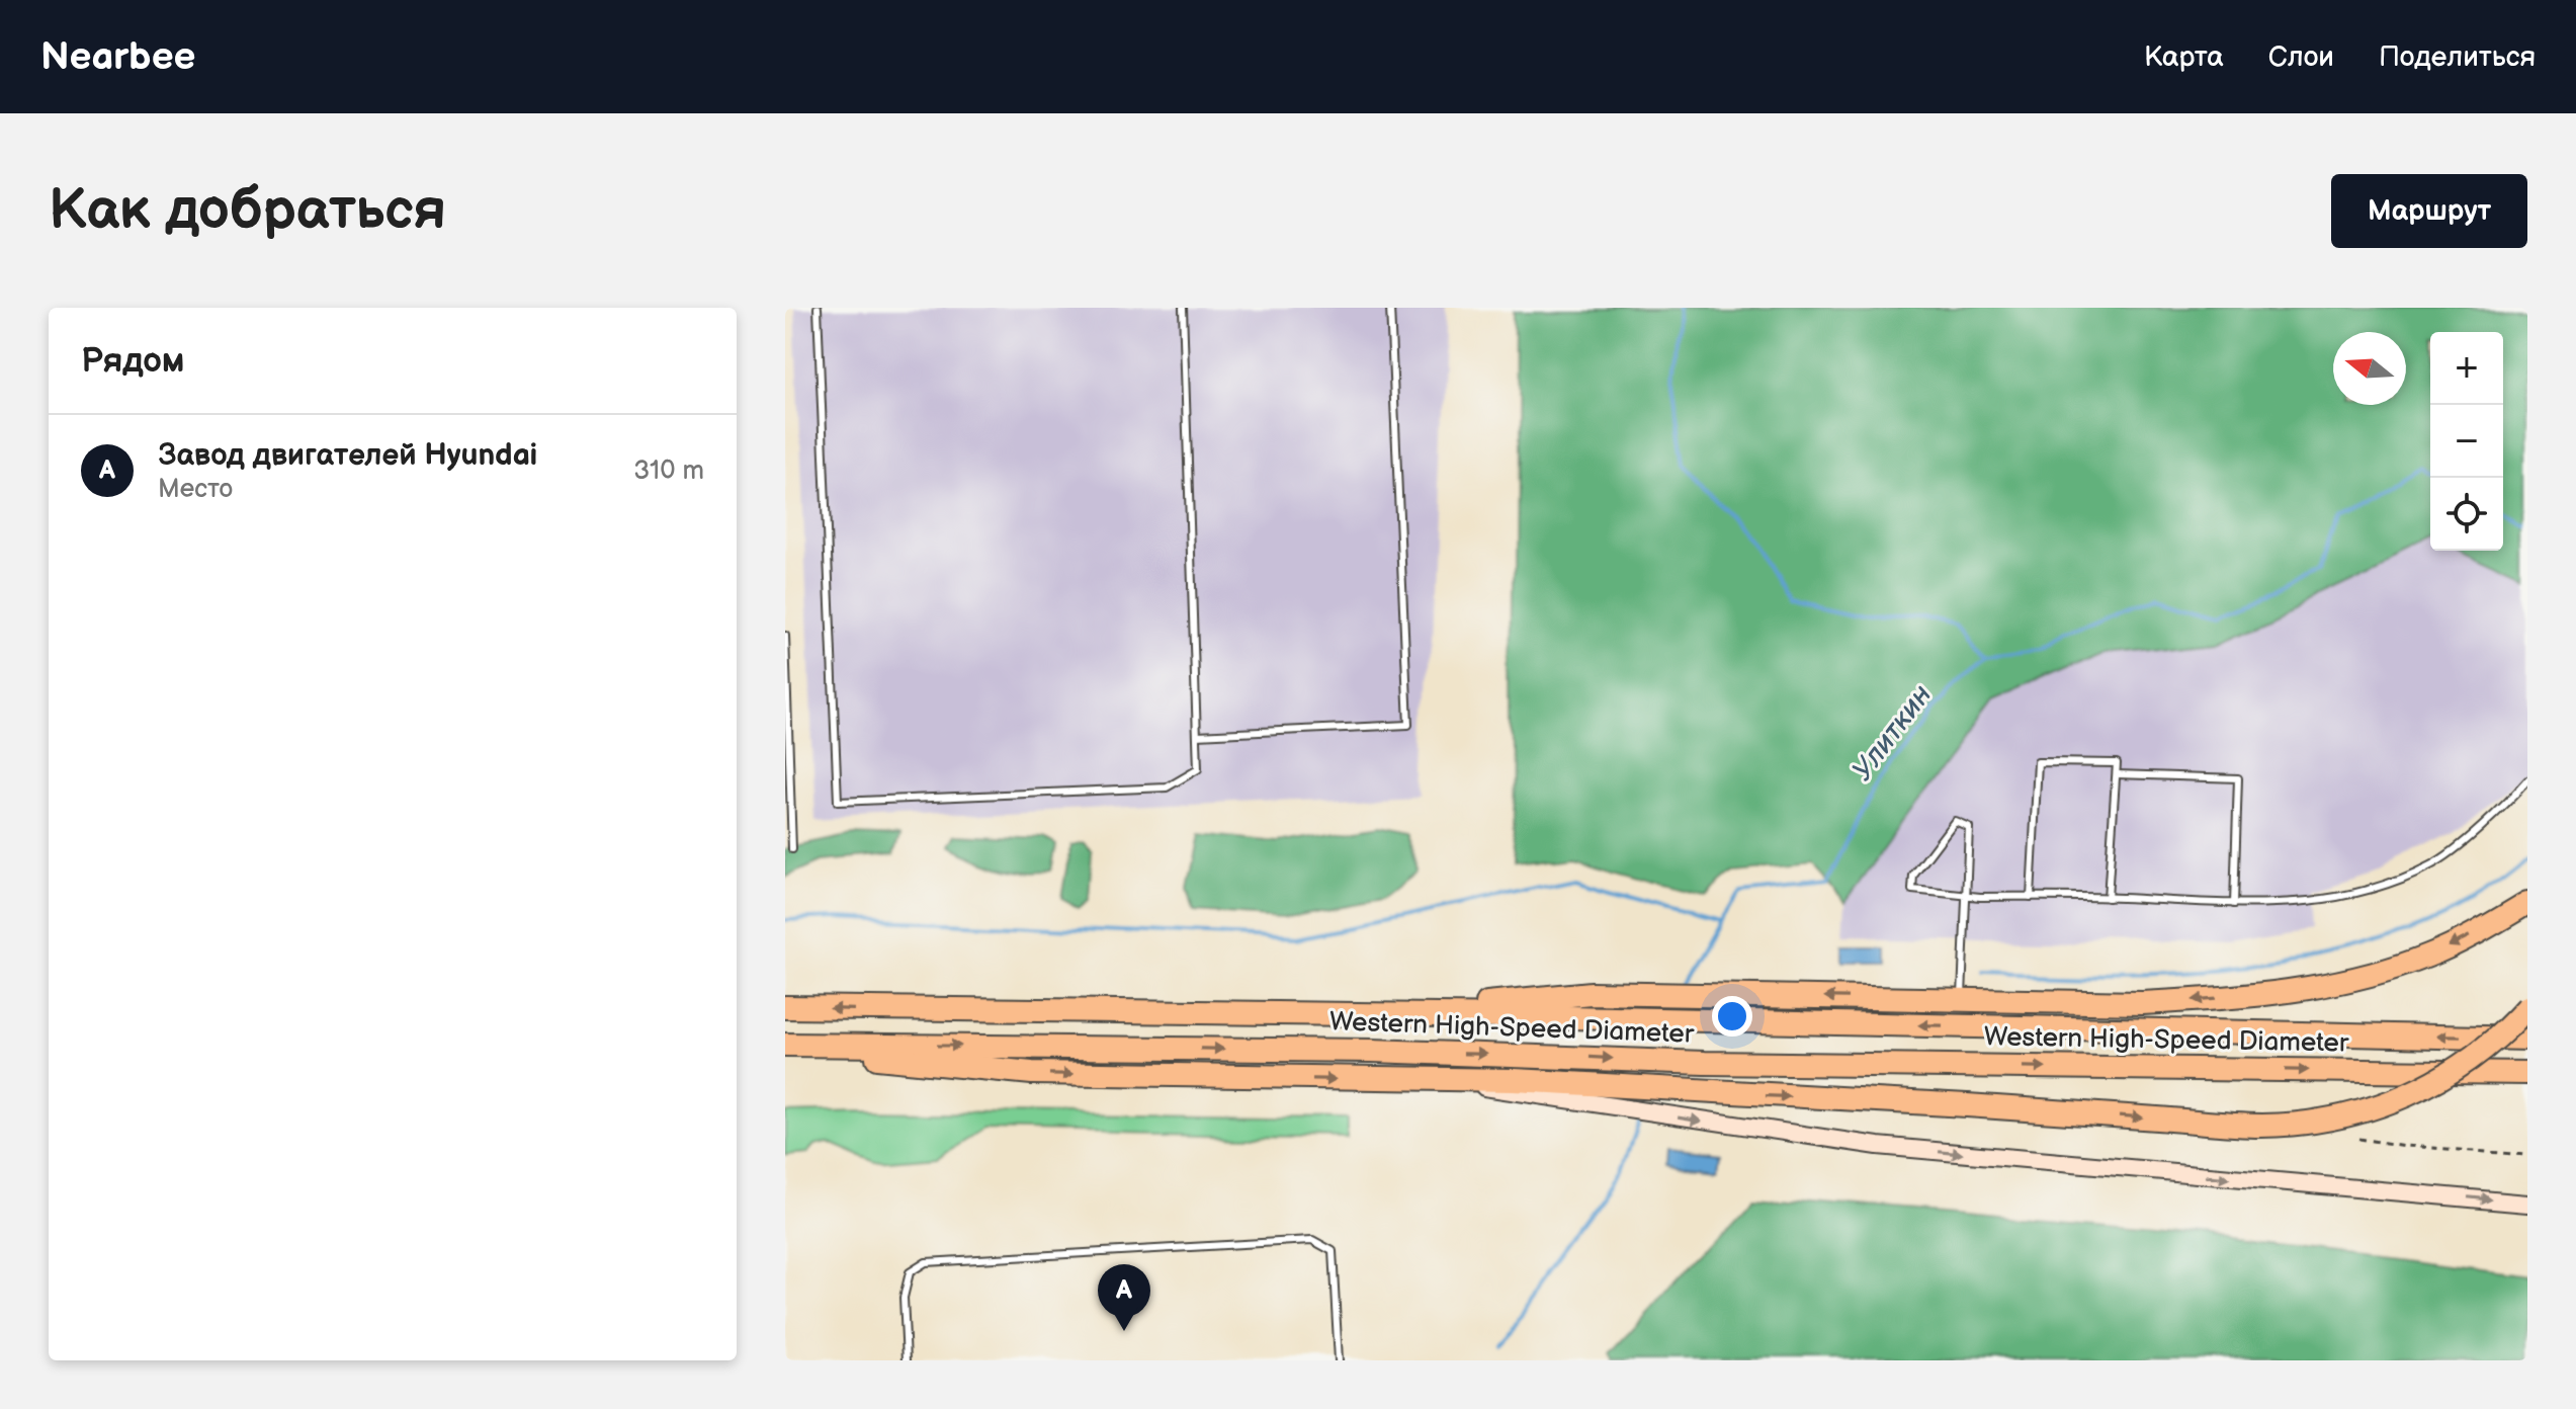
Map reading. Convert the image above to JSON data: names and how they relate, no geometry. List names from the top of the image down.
{
  "streets": {
    "highway": ["Western High-Speed Diameter"]
  },
  "water": ["Улиткин"],
  "north": "left",
  "page": {
    "header": "Nearbee",
    "nav": ["Карта", "Слои", "Поделиться"],
    "buttons": "Маршрут",
    "title": "Как добраться",
    "heading": "Рядом",
    "map_buttons": ["+", "−"],
    "list": [
      {
        "mark": "A",
        "name": "Завод двигателей Hyundai",
        "note": "Место",
        "value": "310 m"
      }
    ],
    "pins": "A"
  }
}
